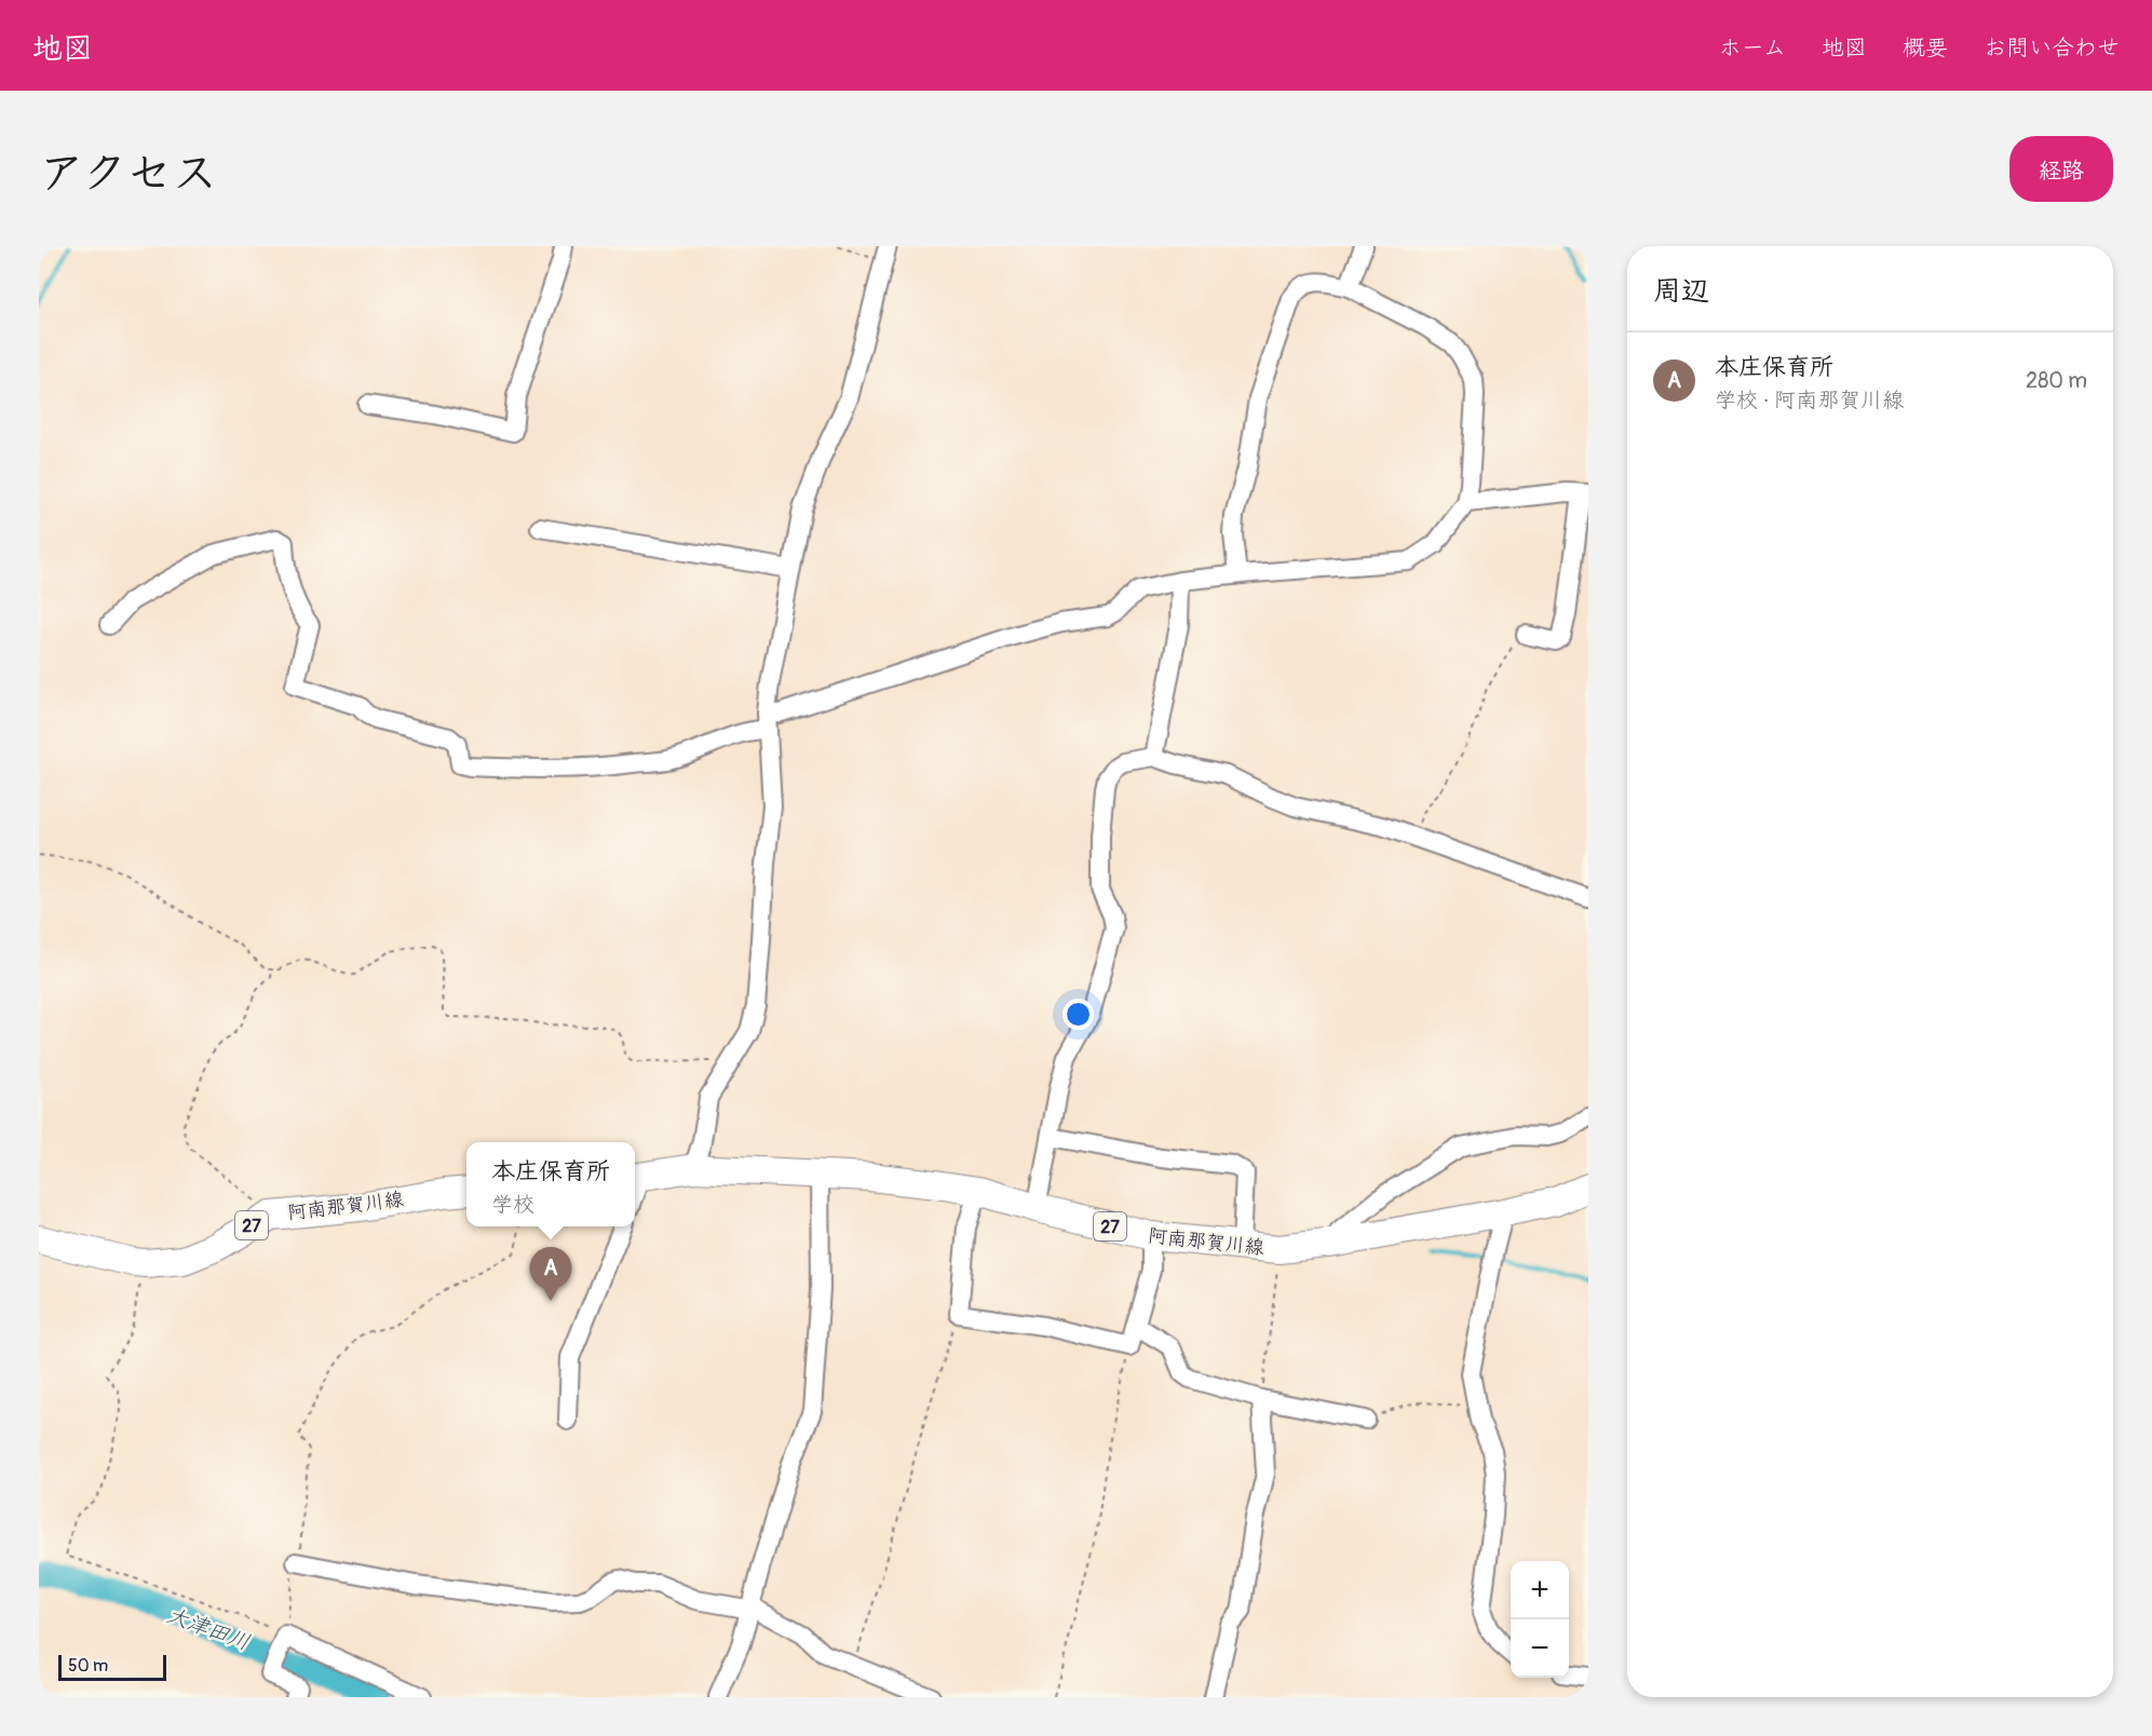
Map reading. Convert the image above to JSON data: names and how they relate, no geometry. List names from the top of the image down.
{
  "streets": {
    "main road": ["阿南那賀川線", "27"]
  },
  "water": ["大津田川"],
  "scale_bar": "50 m",
  "page": {
    "header": "地図",
    "nav": [
      "ホーム",
      "地図",
      "概要",
      "お問い合わせ"
    ],
    "title": "アクセス",
    "buttons": "経路",
    "heading": "周辺",
    "list": [
      {
        "mark": "A",
        "name": "本庄保育所",
        "note": "学校 · 阿南那賀川線",
        "value": "280 m"
      }
    ],
    "popup": ["本庄保育所", "学校"],
    "pins": "A",
    "map_buttons": ["+", "−"],
    "scale": "50 m"
  }
}
